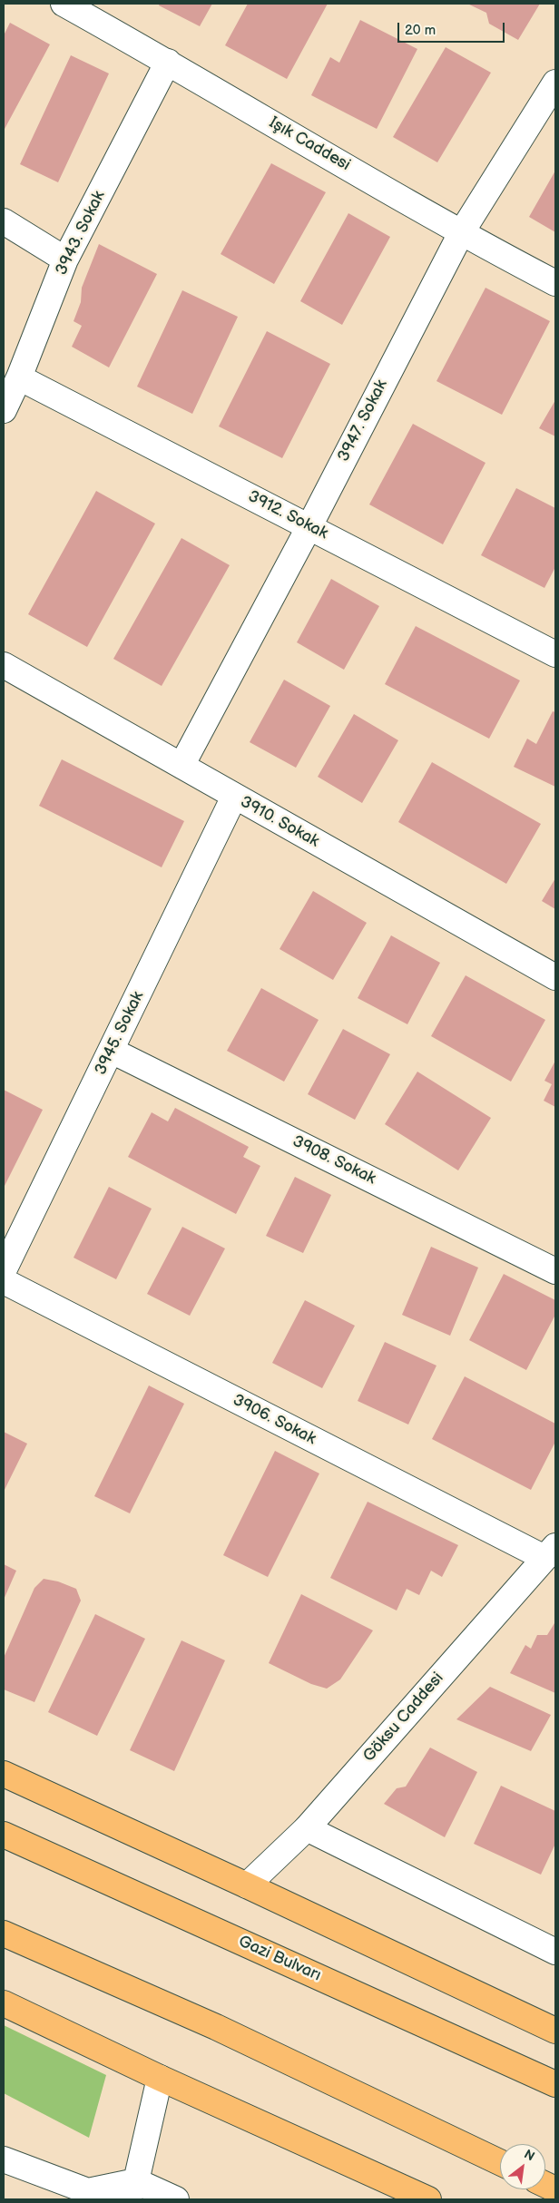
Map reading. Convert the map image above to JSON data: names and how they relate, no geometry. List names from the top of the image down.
{
  "streets": {
    "highway": ["Gazi Bulvarı"],
    "street": [
      "Işık Caddesi",
      "3943. Sokak",
      "3947. Sokak",
      "3912. Sokak",
      "3910. Sokak",
      "3945. Sokak",
      "3908. Sokak",
      "3906. Sokak",
      "Göksu Caddesi"
    ]
  },
  "crossings": [
    ["Işık Caddesi", "3943. Sokak"],
    ["Işık Caddesi", "3947. Sokak"],
    ["3943. Sokak", "3912. Sokak"],
    ["3947. Sokak", "3912. Sokak"],
    ["3947. Sokak", "3910. Sokak"],
    ["3910. Sokak", "3945. Sokak"],
    ["3945. Sokak", "3908. Sokak"],
    ["3906. Sokak", "Göksu Caddesi"]
  ],
  "scale_bar": "20 m",
  "north": "top right"
}
